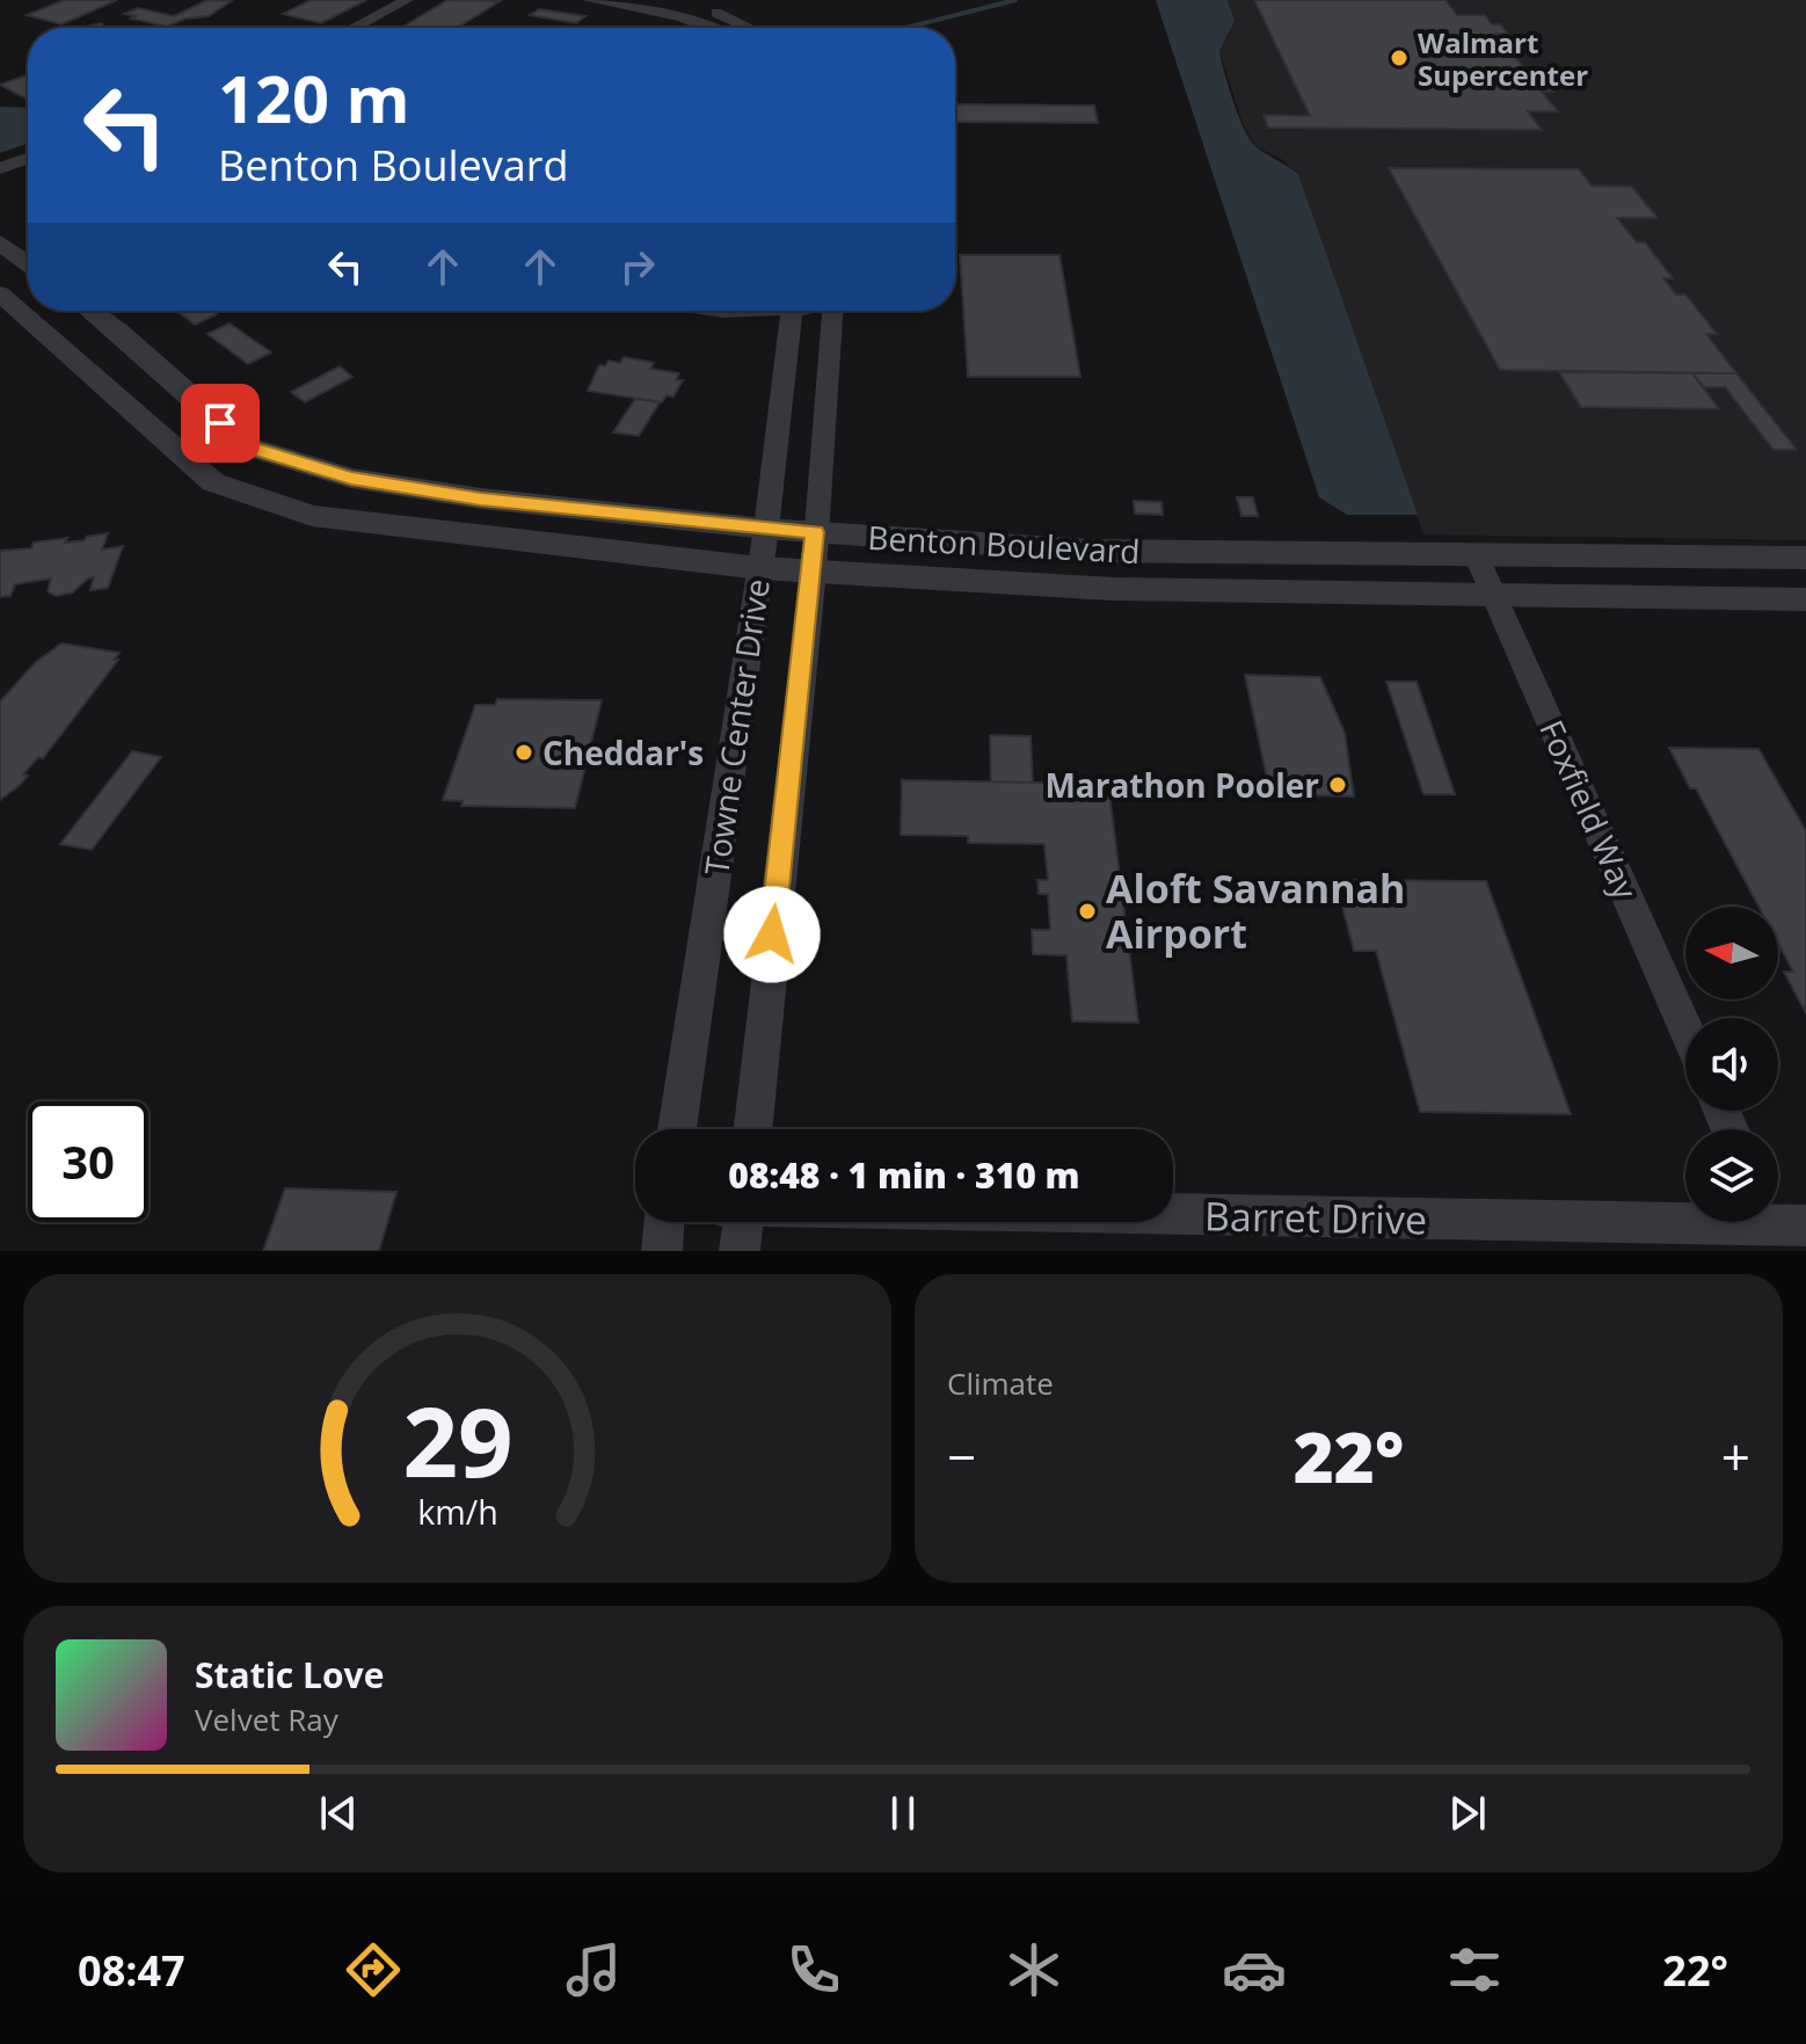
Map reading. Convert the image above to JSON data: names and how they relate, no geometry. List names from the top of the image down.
{
  "streets": {
    "street": [
      "Benton Boulevard",
      "Towne Center Drive",
      "Foxfield Way",
      "Barret Drive"
    ]
  },
  "crossings": [
    ["Benton Boulevard", "Towne Center Drive"],
    ["Benton Boulevard", "Foxfield Way"]
  ],
  "places": [
    "Walmart Supercenter",
    "Cheddar's",
    "Marathon Pooler",
    "Aloft Savannah Airport"
  ],
  "north": "left",
  "page": {
    "turn": ["120 m", "Benton Boulevard"],
    "limit": "30",
    "trip": "08:48 · 1 min · 310 m",
    "tile": "Climate",
    "heat": ["−", "22°", "+"],
    "song": ["Static Love", "Velvet Ray"],
    "tabs": ["08:47", "22°"],
    "gauge": ["29", "km/h"]
  }
}
